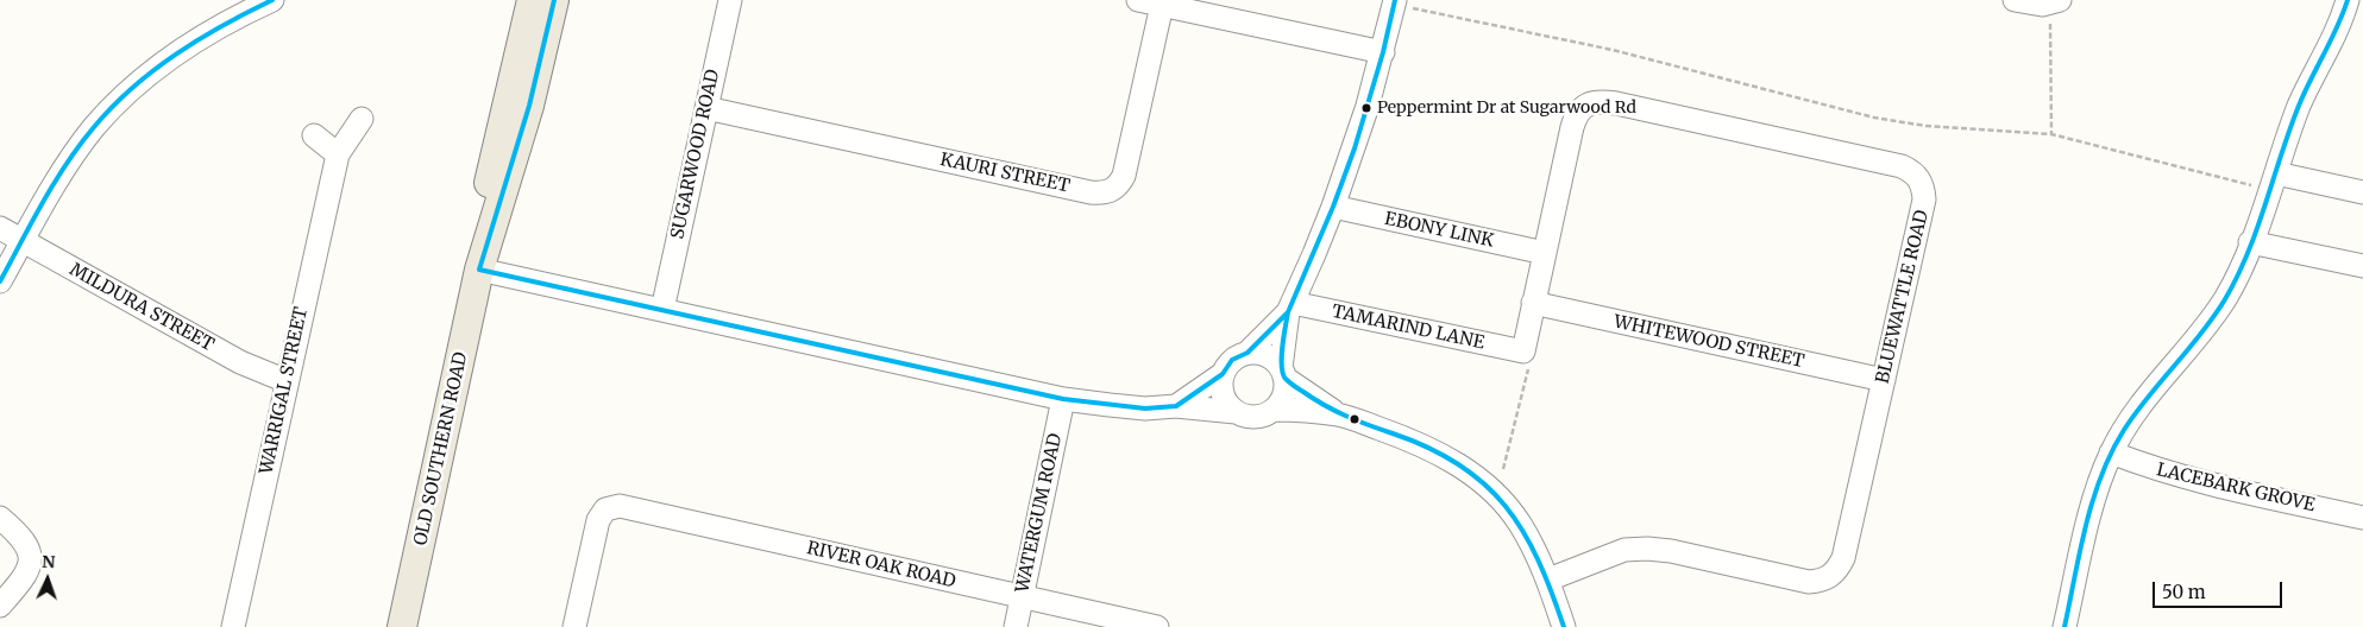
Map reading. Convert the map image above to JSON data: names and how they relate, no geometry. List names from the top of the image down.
{
  "streets": {
    "main road": ["OLD SOUTHERN ROAD"],
    "street": [
      "SUGARWOOD ROAD",
      "KAURI STREET",
      "EBONY LINK",
      "BLUEWATTLE ROAD",
      "MILDURA STREET",
      "TAMARIND LANE",
      "WHITEWOOD STREET",
      "WARRIGAL STREET",
      "LACEBARK GROVE",
      "WATERGUM ROAD",
      "RIVER OAK ROAD"
    ]
  },
  "crossings": [
    ["SUGARWOOD ROAD", "KAURI STREET"],
    ["EBONY LINK", "BLUEWATTLE ROAD"],
    ["BLUEWATTLE ROAD", "TAMARIND LANE"],
    ["BLUEWATTLE ROAD", "WHITEWOOD STREET"],
    ["MILDURA STREET", "WARRIGAL STREET"],
    ["WATERGUM ROAD", "RIVER OAK ROAD"]
  ],
  "places": ["Peppermint Dr at Sugarwood Rd"],
  "scale_bar": "50 m",
  "north": "top"
}
